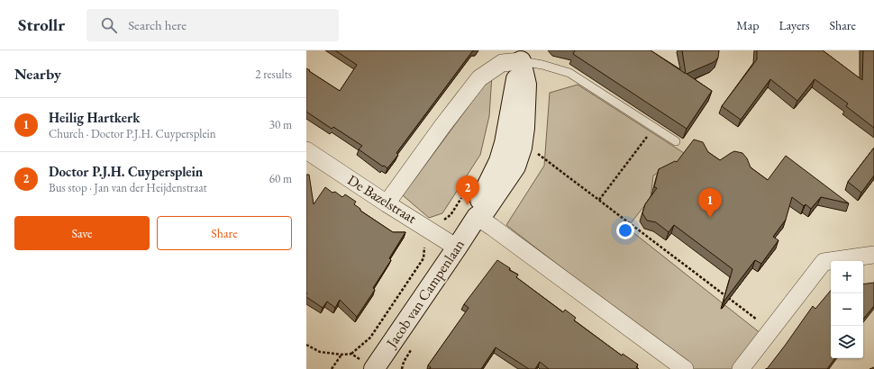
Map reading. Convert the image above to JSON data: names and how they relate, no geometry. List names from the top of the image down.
{
  "streets": {
    "main road": ["Jacob van Campenlaan"],
    "street": ["De Bazelstraat"]
  },
  "crossings": [
    ["De Bazelstraat", "Jacob van Campenlaan"]
  ],
  "page": {
    "header": "Strollr",
    "search": "Search here",
    "nav": ["Map", "Layers", "Share"],
    "heading": ["Nearby", "2 results"],
    "list": [
      {
        "mark": "1",
        "name": "Heilig Hartkerk",
        "note": "Church · Doctor P.J.H. Cuypersplein",
        "value": "30 m"
      },
      {
        "mark": "2",
        "name": "Doctor P.J.H. Cuypersplein",
        "note": "Bus stop · Jan van der Heijdenstraat",
        "value": "60 m"
      }
    ],
    "pins": ["2", "1"],
    "buttons": ["Save", "Share"],
    "map_buttons": ["+", "−"]
  }
}
